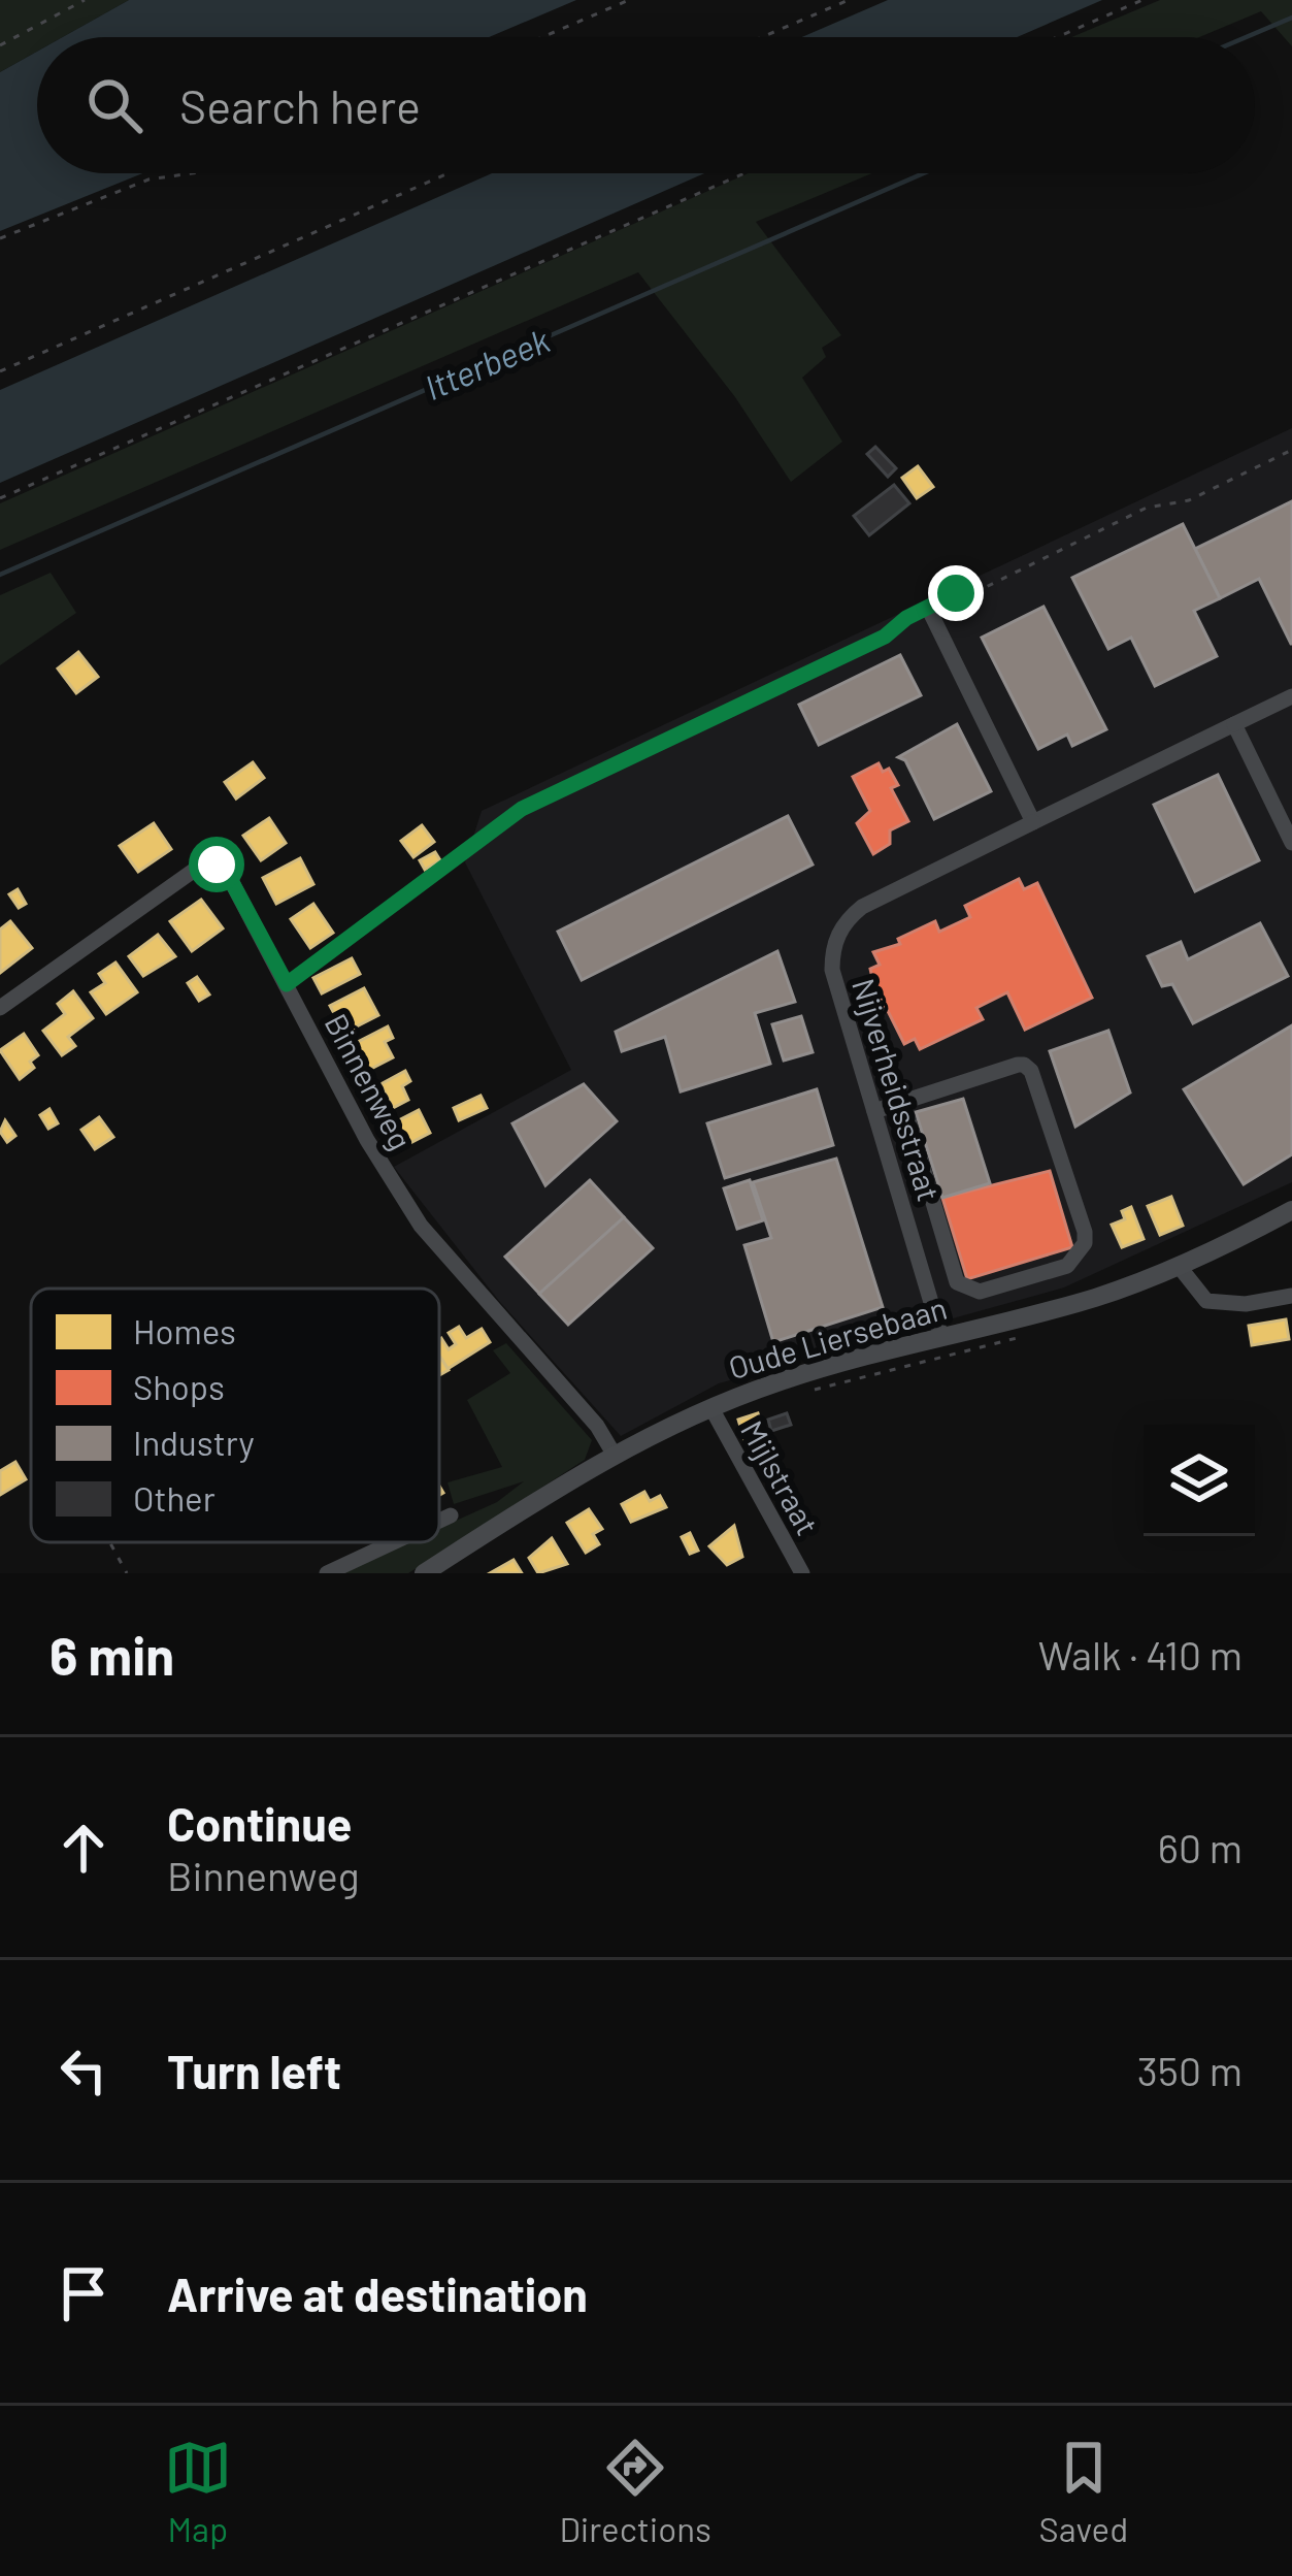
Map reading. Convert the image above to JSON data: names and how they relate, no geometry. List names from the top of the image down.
{
  "streets": {
    "main road": ["Oude Liersebaan"],
    "street": ["Binnenweg", "Nijverheidsstraat", "Mijlstraat"]
  },
  "crossings": [
    ["Binnenweg", "Oude Liersebaan"],
    ["Nijverheidsstraat", "Oude Liersebaan"],
    ["Oude Liersebaan", "Mijlstraat"]
  ],
  "water": ["Itterbeek"],
  "legend": [
    "Homes",
    "Shops",
    "Industry",
    "Other"
  ],
  "page": {
    "search": "Search here",
    "heading": ["6 min", "Walk · 410 m"],
    "list": [
      ["Continue", "Binnenweg", "60 m"],
      ["Turn left", "350 m"],
      "Arrive at destination"
    ],
    "nav": ["Map", "Directions", "Saved"]
  }
}
